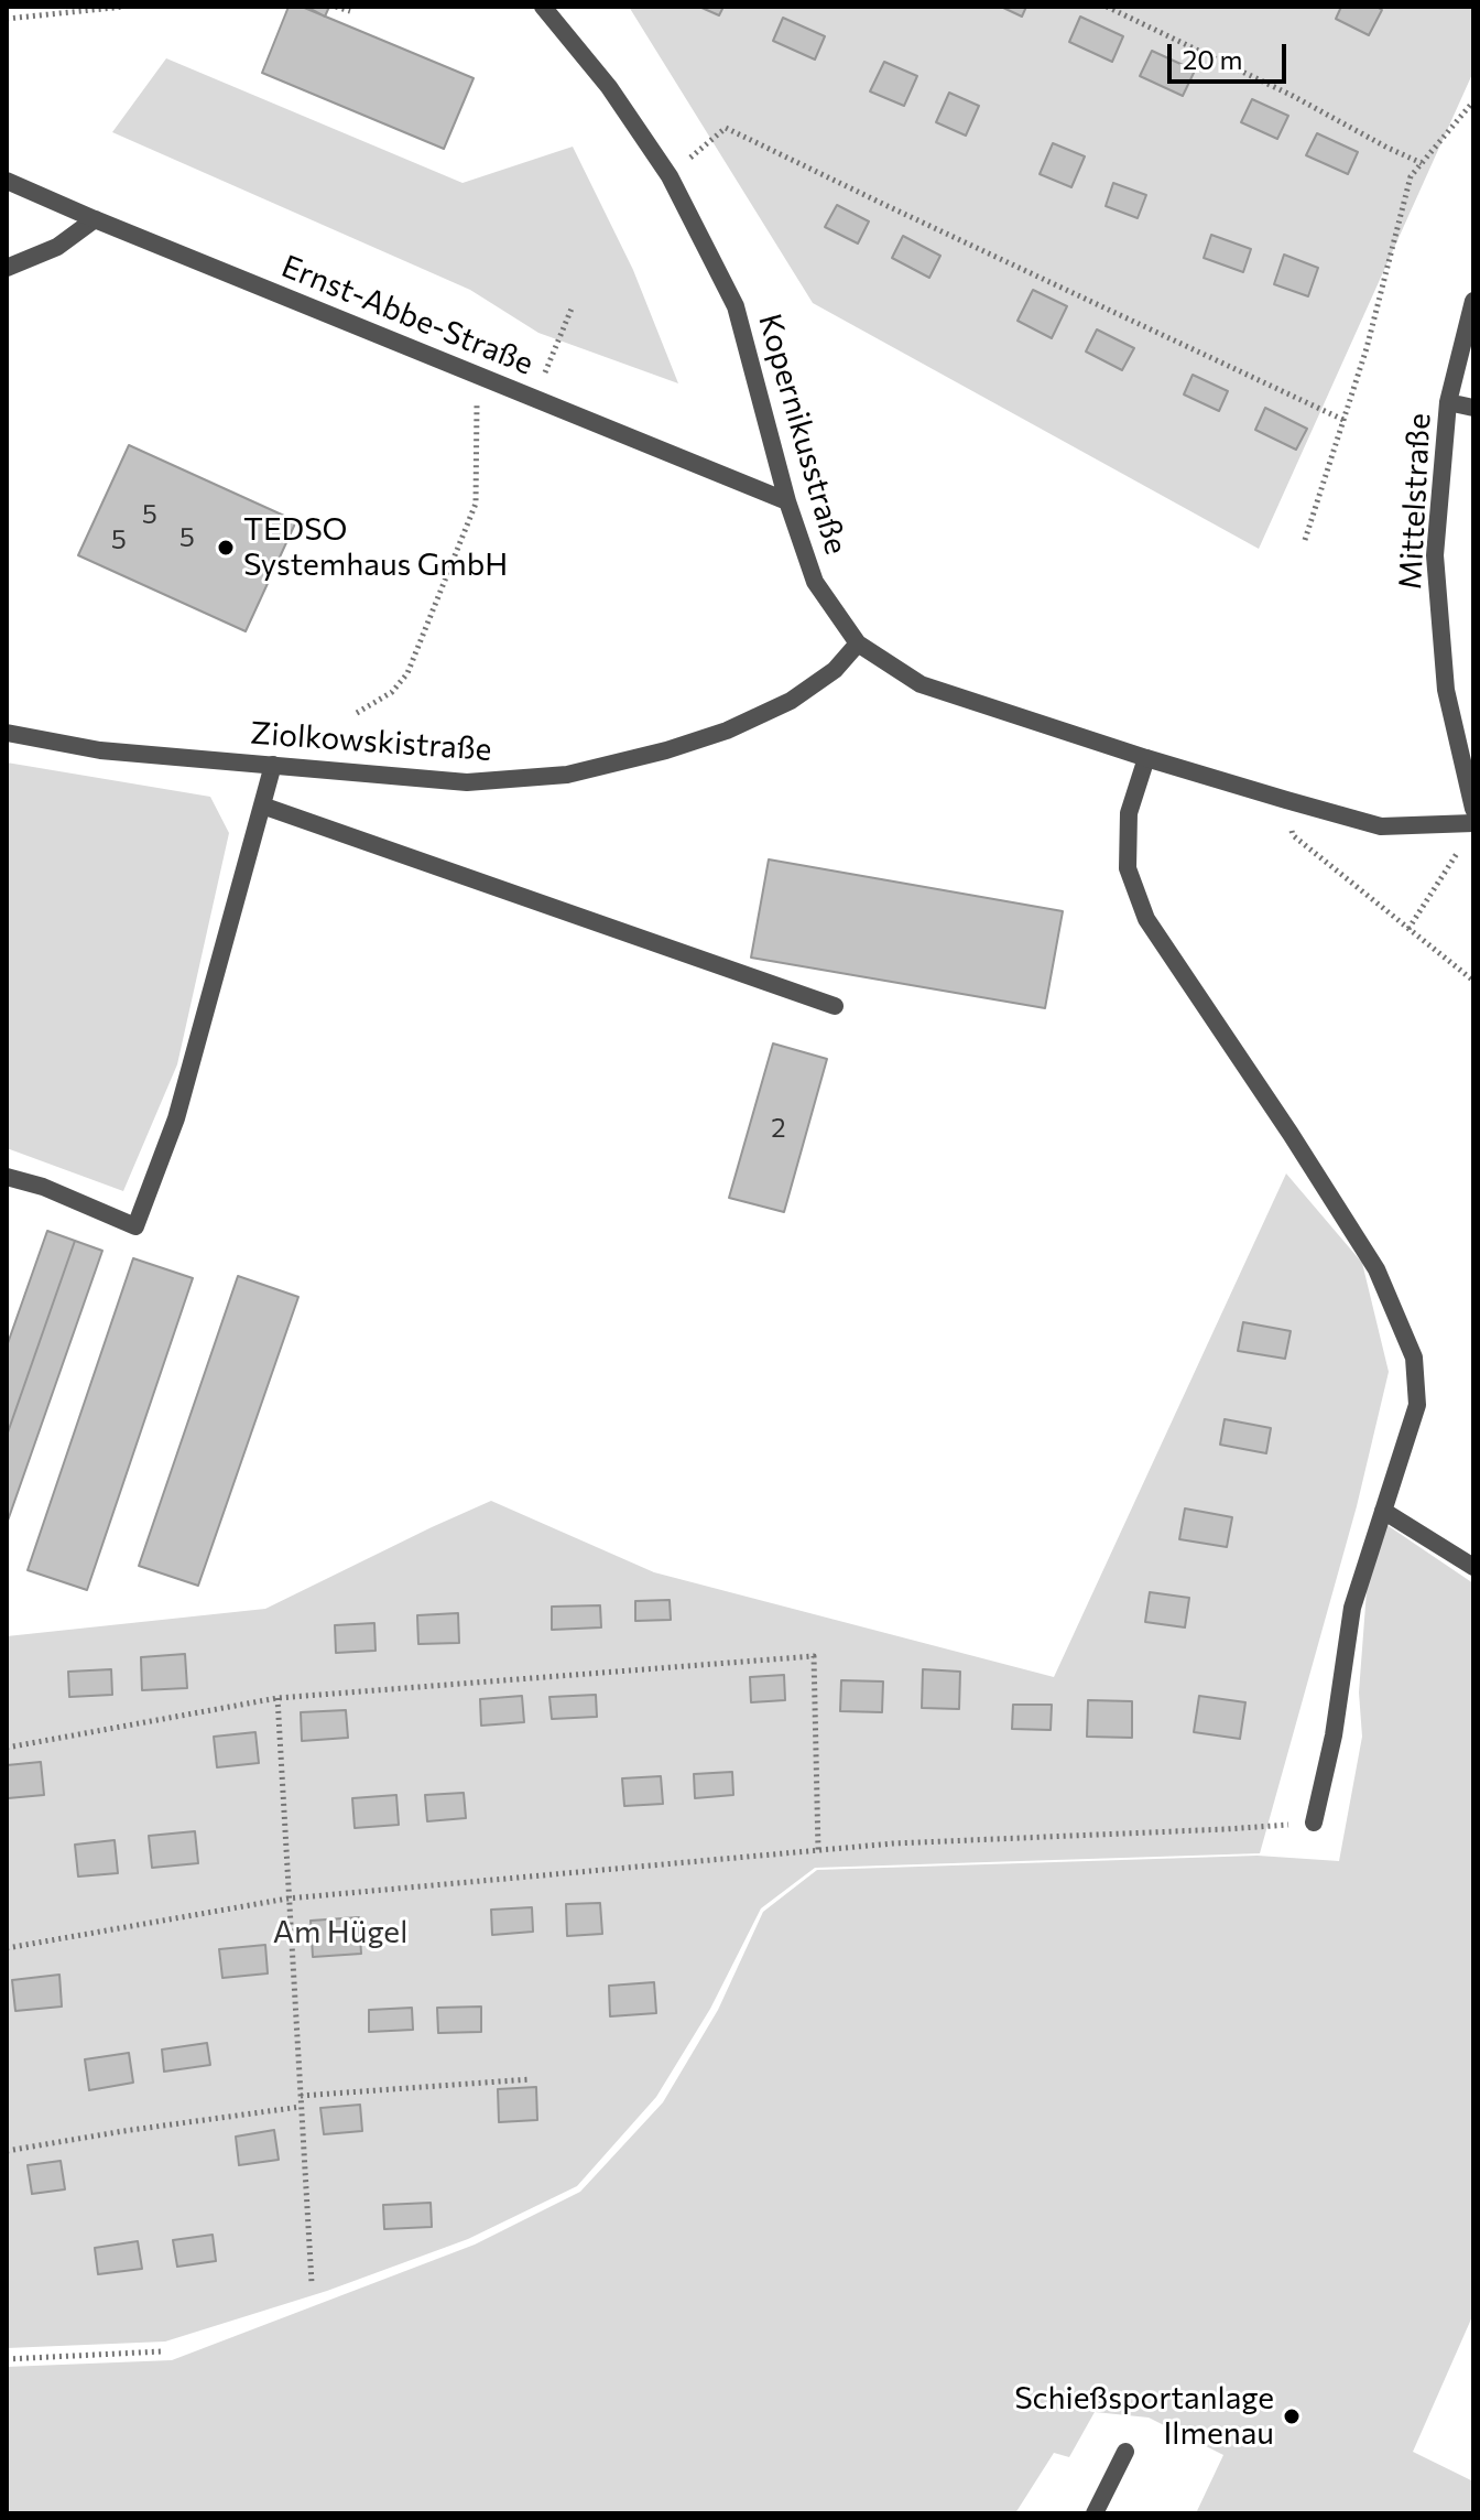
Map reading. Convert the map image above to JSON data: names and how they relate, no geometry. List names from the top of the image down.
{
  "streets": {
    "street": [
      "Ernst-Abbe-Straße",
      "Kopernikusstraße",
      "Mittelstraße",
      "Ziolkowskistraße"
    ]
  },
  "crossings": [
    ["Ernst-Abbe-Straße", "Kopernikusstraße"],
    ["Kopernikusstraße", "Ziolkowskistraße"]
  ],
  "parks": ["Am Hügel"],
  "places": ["TEDSO Systemhaus GmbH", "Schießsportanlage Ilmenau"],
  "house_numbers": [
    "5",
    "5",
    "5",
    "2"
  ],
  "scale_bar": "20 m"
}
